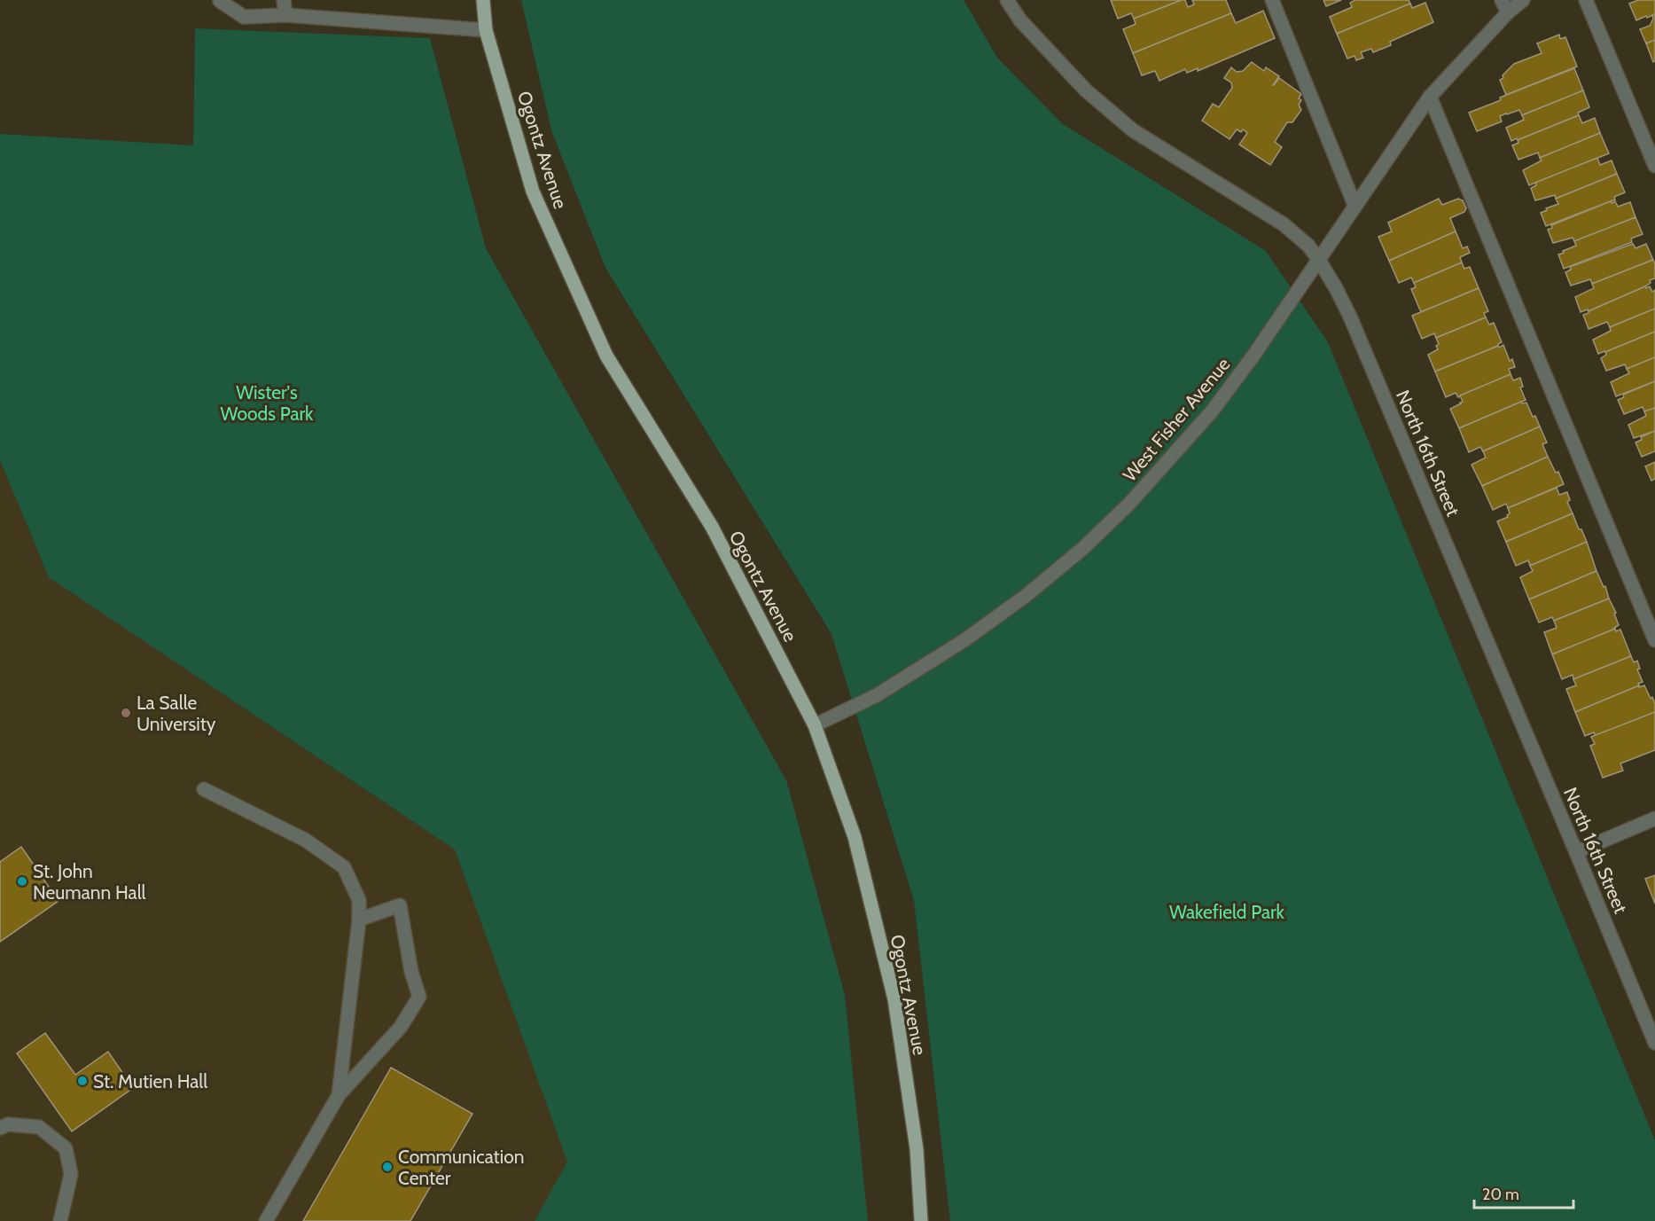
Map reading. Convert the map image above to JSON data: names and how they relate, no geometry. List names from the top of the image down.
{
  "streets": {
    "main road": ["Ogontz Avenue"],
    "street": ["West Fisher Avenue", "North 16th Street"]
  },
  "crossings": [
    ["Ogontz Avenue", "West Fisher Avenue"],
    ["West Fisher Avenue", "North 16th Street"]
  ],
  "parks": ["Wister's Woods Park", "Wakefield Park"],
  "places": [
    "La Salle University",
    "St. John Neumann Hall",
    "St. Mutien Hall",
    "Communication Center"
  ],
  "scale_bar": "20 m"
}
